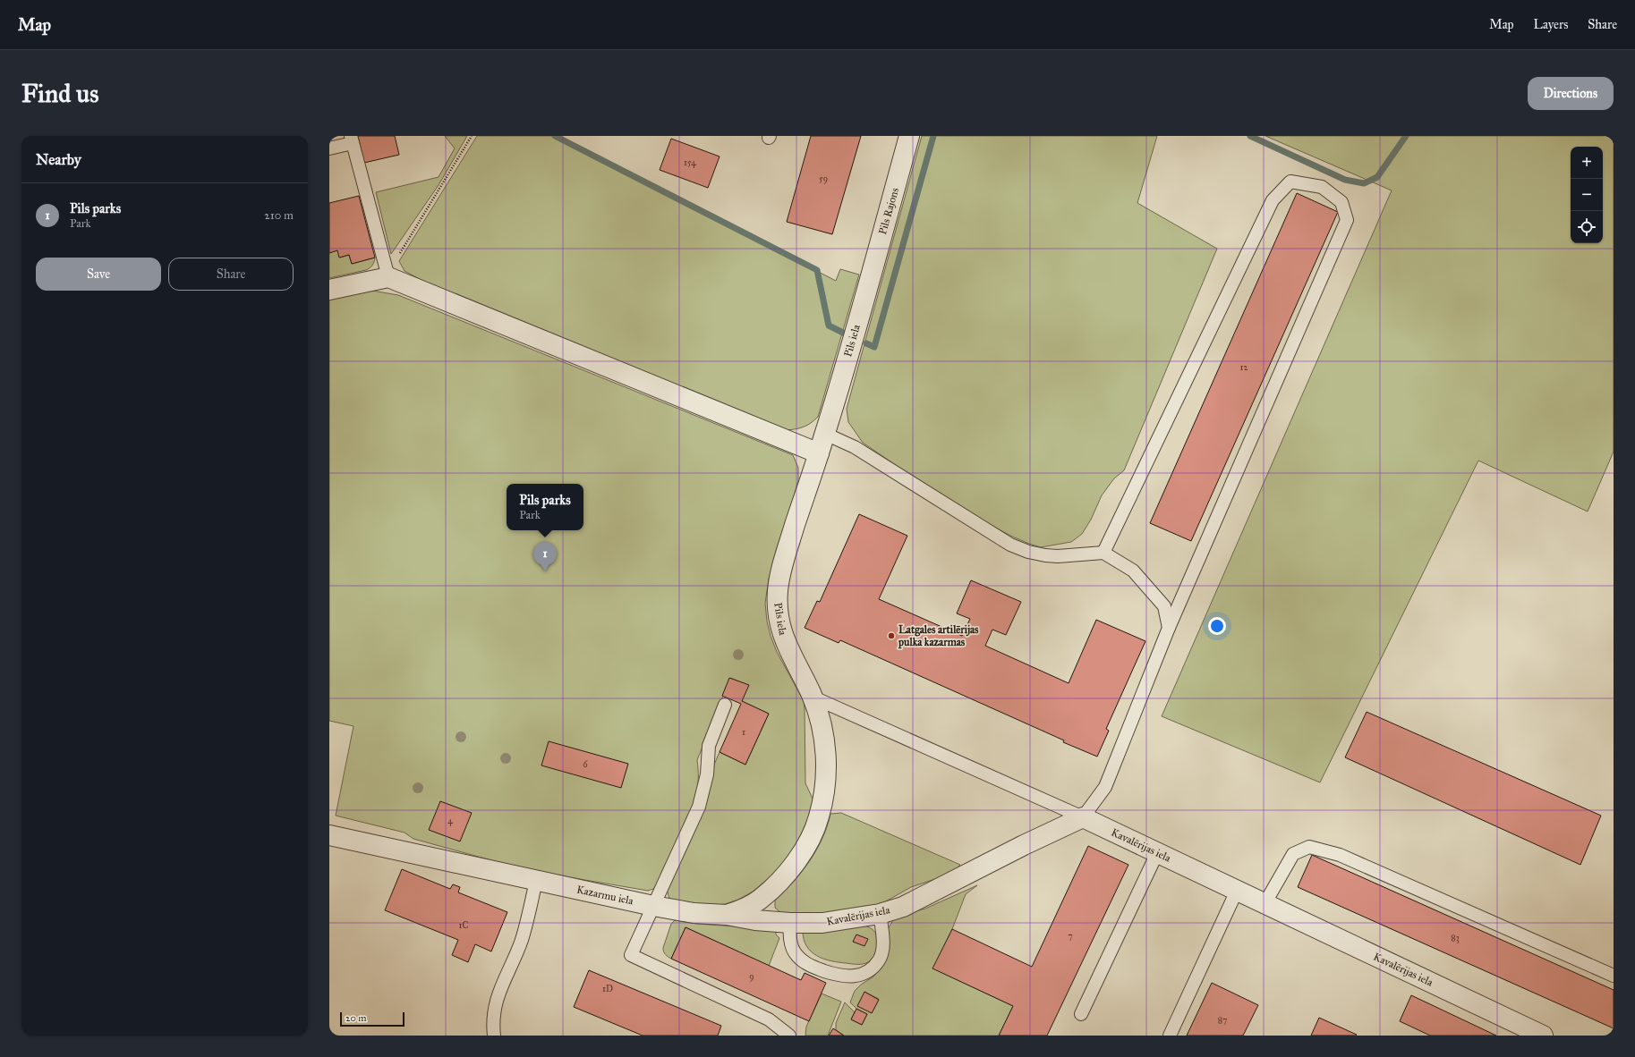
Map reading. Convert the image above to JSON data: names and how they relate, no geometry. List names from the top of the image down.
{
  "streets": {
    "street": [
      "Pils Rajons",
      "Pils iela",
      "Kavalērijas iela",
      "Kazarmu iela"
    ]
  },
  "crossings": [
    ["Pils Rajons", "Pils iela"],
    ["Pils iela", "Kavalērijas iela"],
    ["Pils iela", "Kazarmu iela"],
    ["Kavalērijas iela", "Kazarmu iela"]
  ],
  "places": ["Latgales artilērijas pulka kazarmas"],
  "house_numbers": [
    "154",
    "59",
    "12",
    "1",
    "6",
    "4",
    "1C",
    "7",
    "83",
    "9",
    "1D",
    "87"
  ],
  "scale_bar": "20 m",
  "page": {
    "header": "Map",
    "nav": ["Map", "Layers", "Share"],
    "buttons": [
      "Directions",
      ["Save", "Share"]
    ],
    "title": "Find us",
    "heading": "Nearby",
    "map_buttons": ["+", "−"],
    "list": [
      {
        "mark": "1",
        "name": "Pils parks",
        "note": "Park",
        "value": "210 m"
      }
    ],
    "popup": ["Pils parks", "Park"],
    "pins": "1",
    "scale": "20 m"
  }
}
